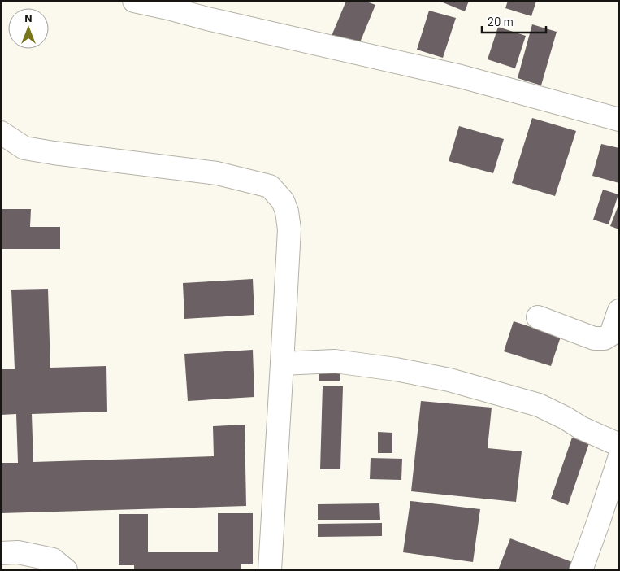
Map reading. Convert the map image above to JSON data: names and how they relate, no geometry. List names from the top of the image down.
{
  "scale_bar": "20 m",
  "north": "top"
}
